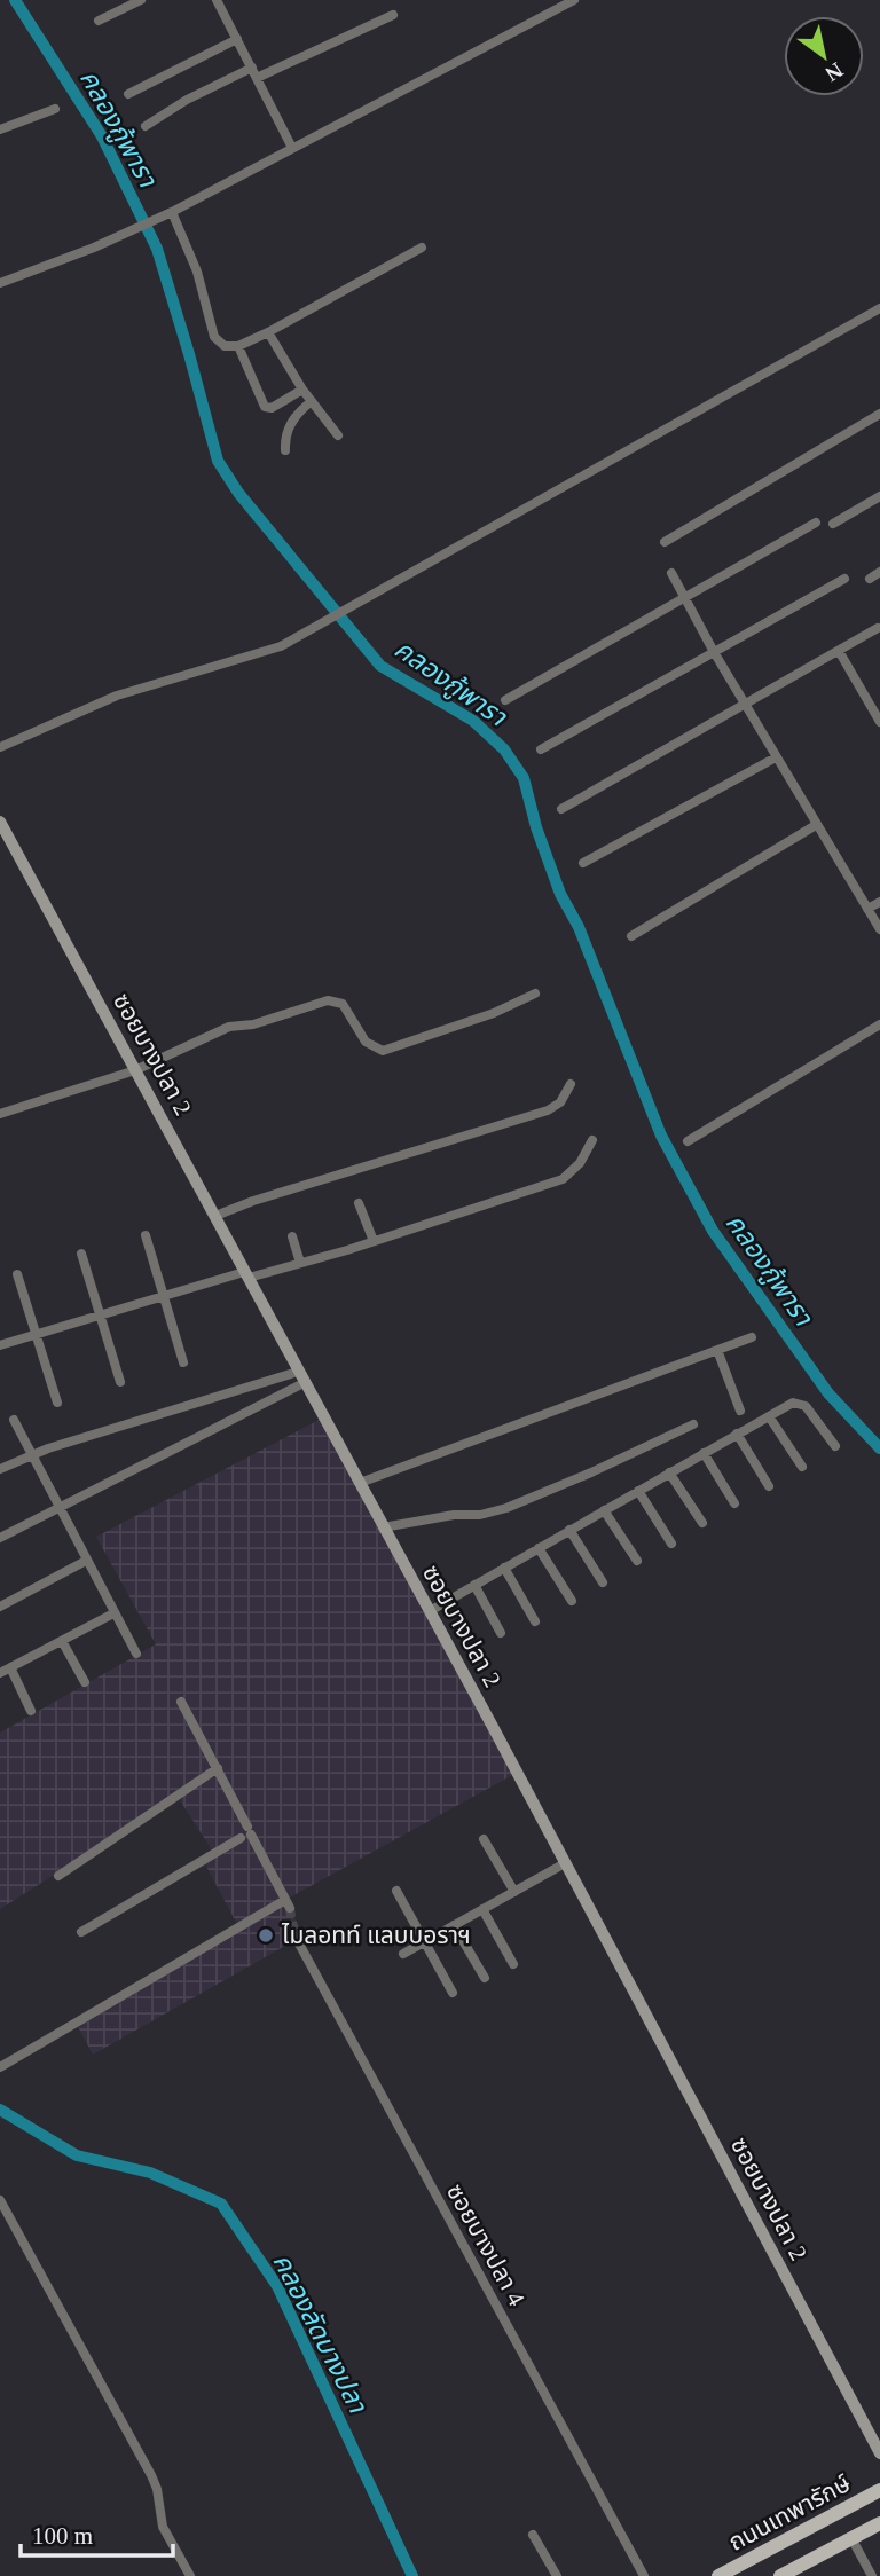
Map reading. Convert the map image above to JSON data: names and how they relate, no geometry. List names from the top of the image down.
{
  "streets": {
    "main road": ["ถนนเทพารักษ์"],
    "street": ["ซอยบางปลา 2", "ซอยบางปลา 4"]
  },
  "water": ["คลองกู้พารา", "คลองลัดบางปลา"],
  "places": ["ไมลอทท์ แลบบอราฯ"],
  "scale_bar": "100 m",
  "north": "bottom right"
}
